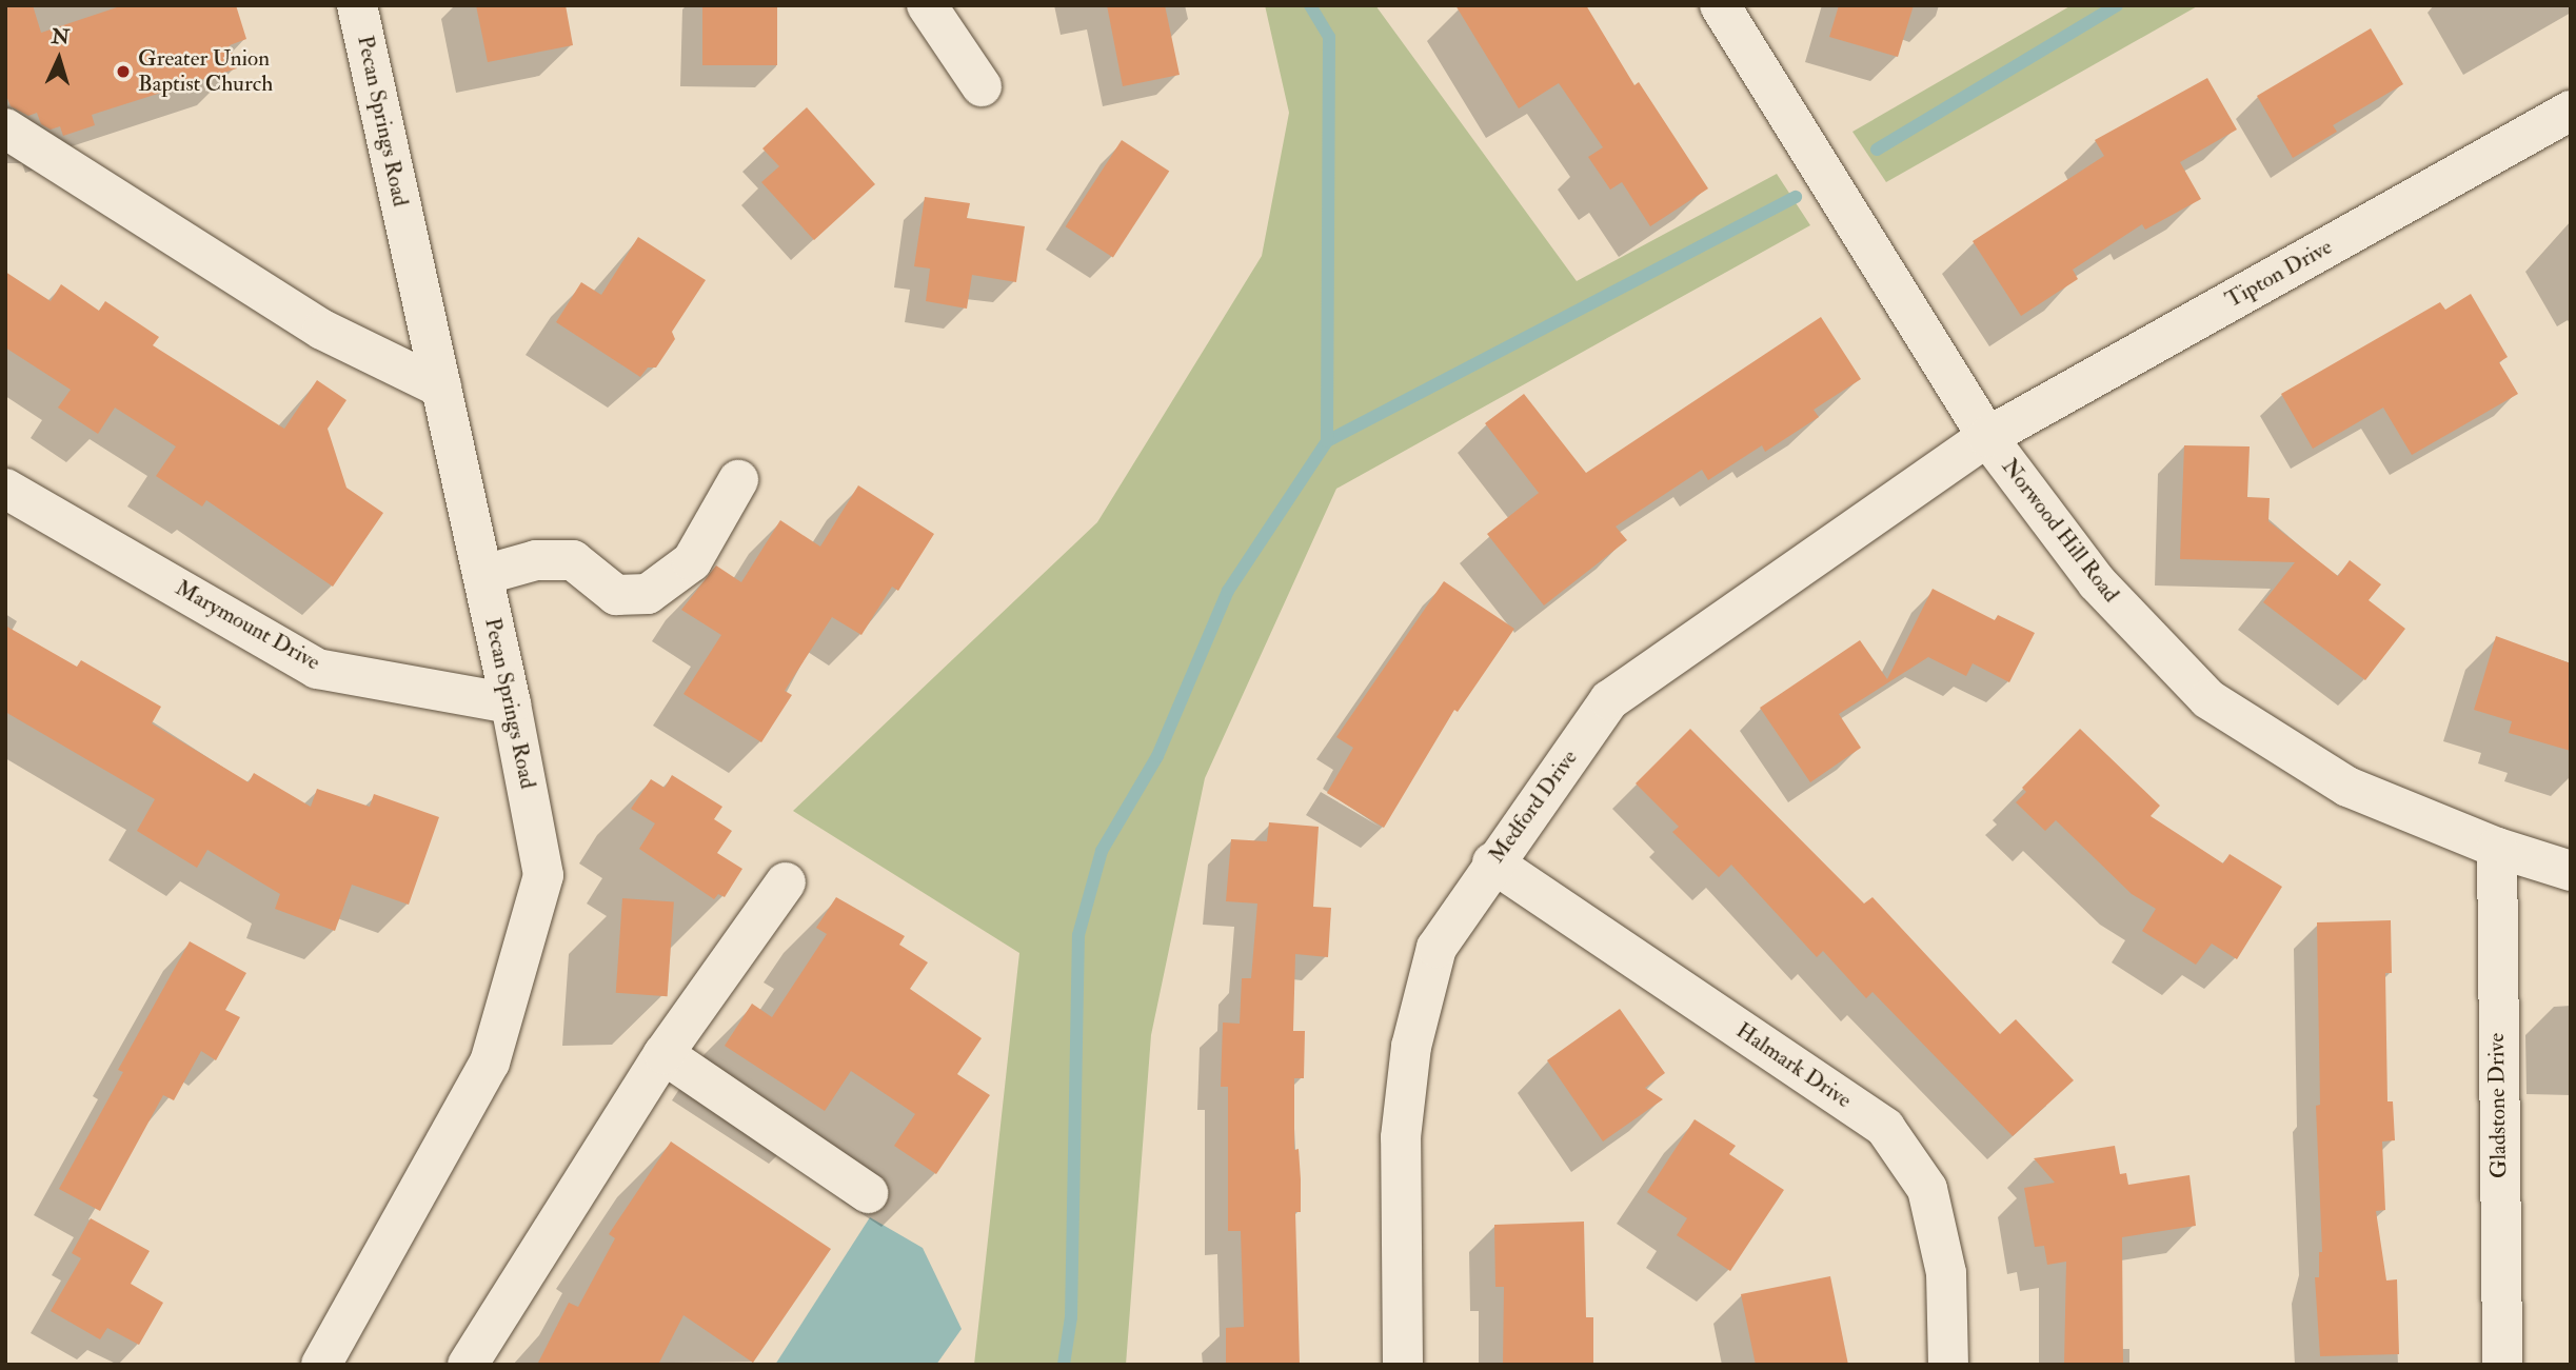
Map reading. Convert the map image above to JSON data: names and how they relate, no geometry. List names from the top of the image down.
{
  "streets": {
    "street": [
      "Pecan Springs Road",
      "Tipton Drive",
      "Norwood Hill Road",
      "Marymount Drive",
      "Medford Drive",
      "Halmark Drive",
      "Gladstone Drive"
    ]
  },
  "crossings": [
    ["Pecan Springs Road", "Marymount Drive"],
    ["Tipton Drive", "Norwood Hill Road"],
    ["Tipton Drive", "Medford Drive"],
    ["Norwood Hill Road", "Medford Drive"],
    ["Norwood Hill Road", "Gladstone Drive"],
    ["Medford Drive", "Halmark Drive"]
  ],
  "places": ["Greater Union Baptist Church"],
  "north": "top"
}
